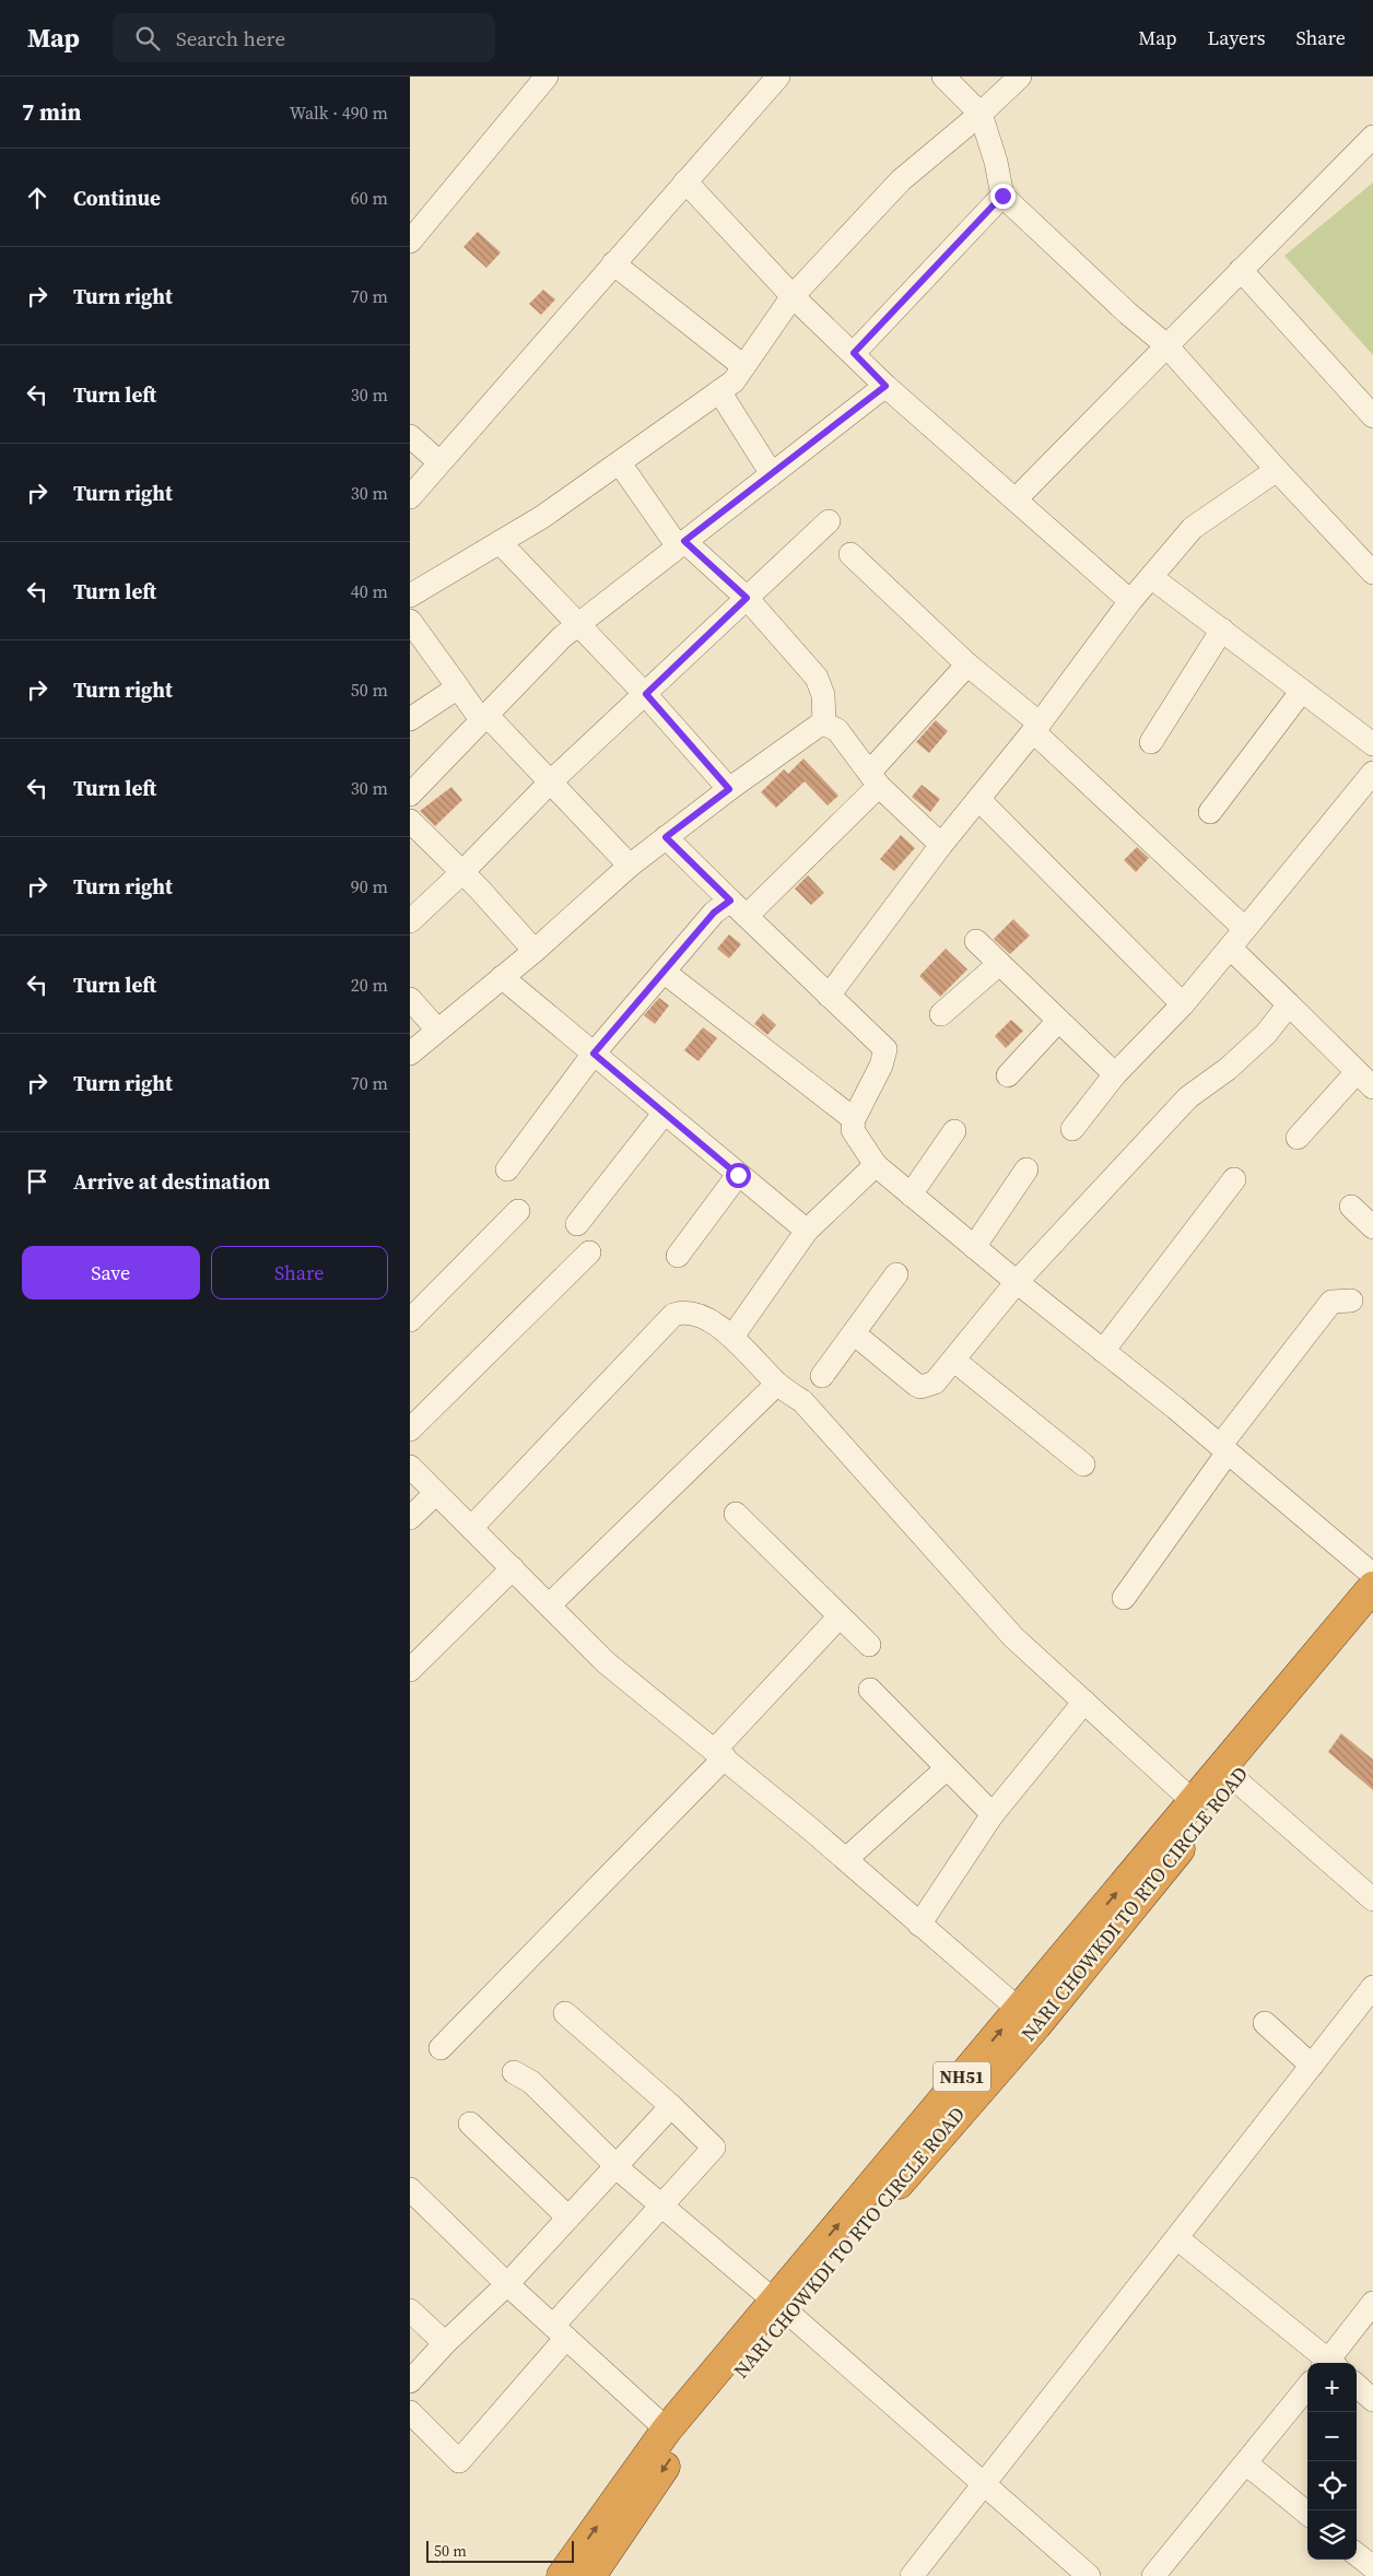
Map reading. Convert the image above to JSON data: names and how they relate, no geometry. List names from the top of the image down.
{
  "streets": {
    "highway": ["NARI CHOWKDI TO RTO CIRCLE ROAD", "NH51"]
  },
  "crossings": [
    ["NARI CHOWKDI TO RTO CIRCLE ROAD", "NH51"]
  ],
  "scale_bar": "50 m",
  "page": {
    "header": "Map",
    "search": "Search here",
    "nav": ["Map", "Layers", "Share"],
    "heading": ["7 min", "Walk · 490 m"],
    "list": [
      ["Continue", "60 m"],
      ["Turn right", "70 m"],
      ["Turn left", "30 m"],
      ["Turn right", "30 m"],
      ["Turn left", "40 m"],
      ["Turn right", "50 m"],
      ["Turn left", "30 m"],
      ["Turn right", "90 m"],
      ["Turn left", "20 m"],
      ["Turn right", "70 m"],
      "Arrive at destination"
    ],
    "buttons": ["Save", "Share"],
    "map_buttons": ["+", "−"],
    "scale": "50 m"
  }
}
